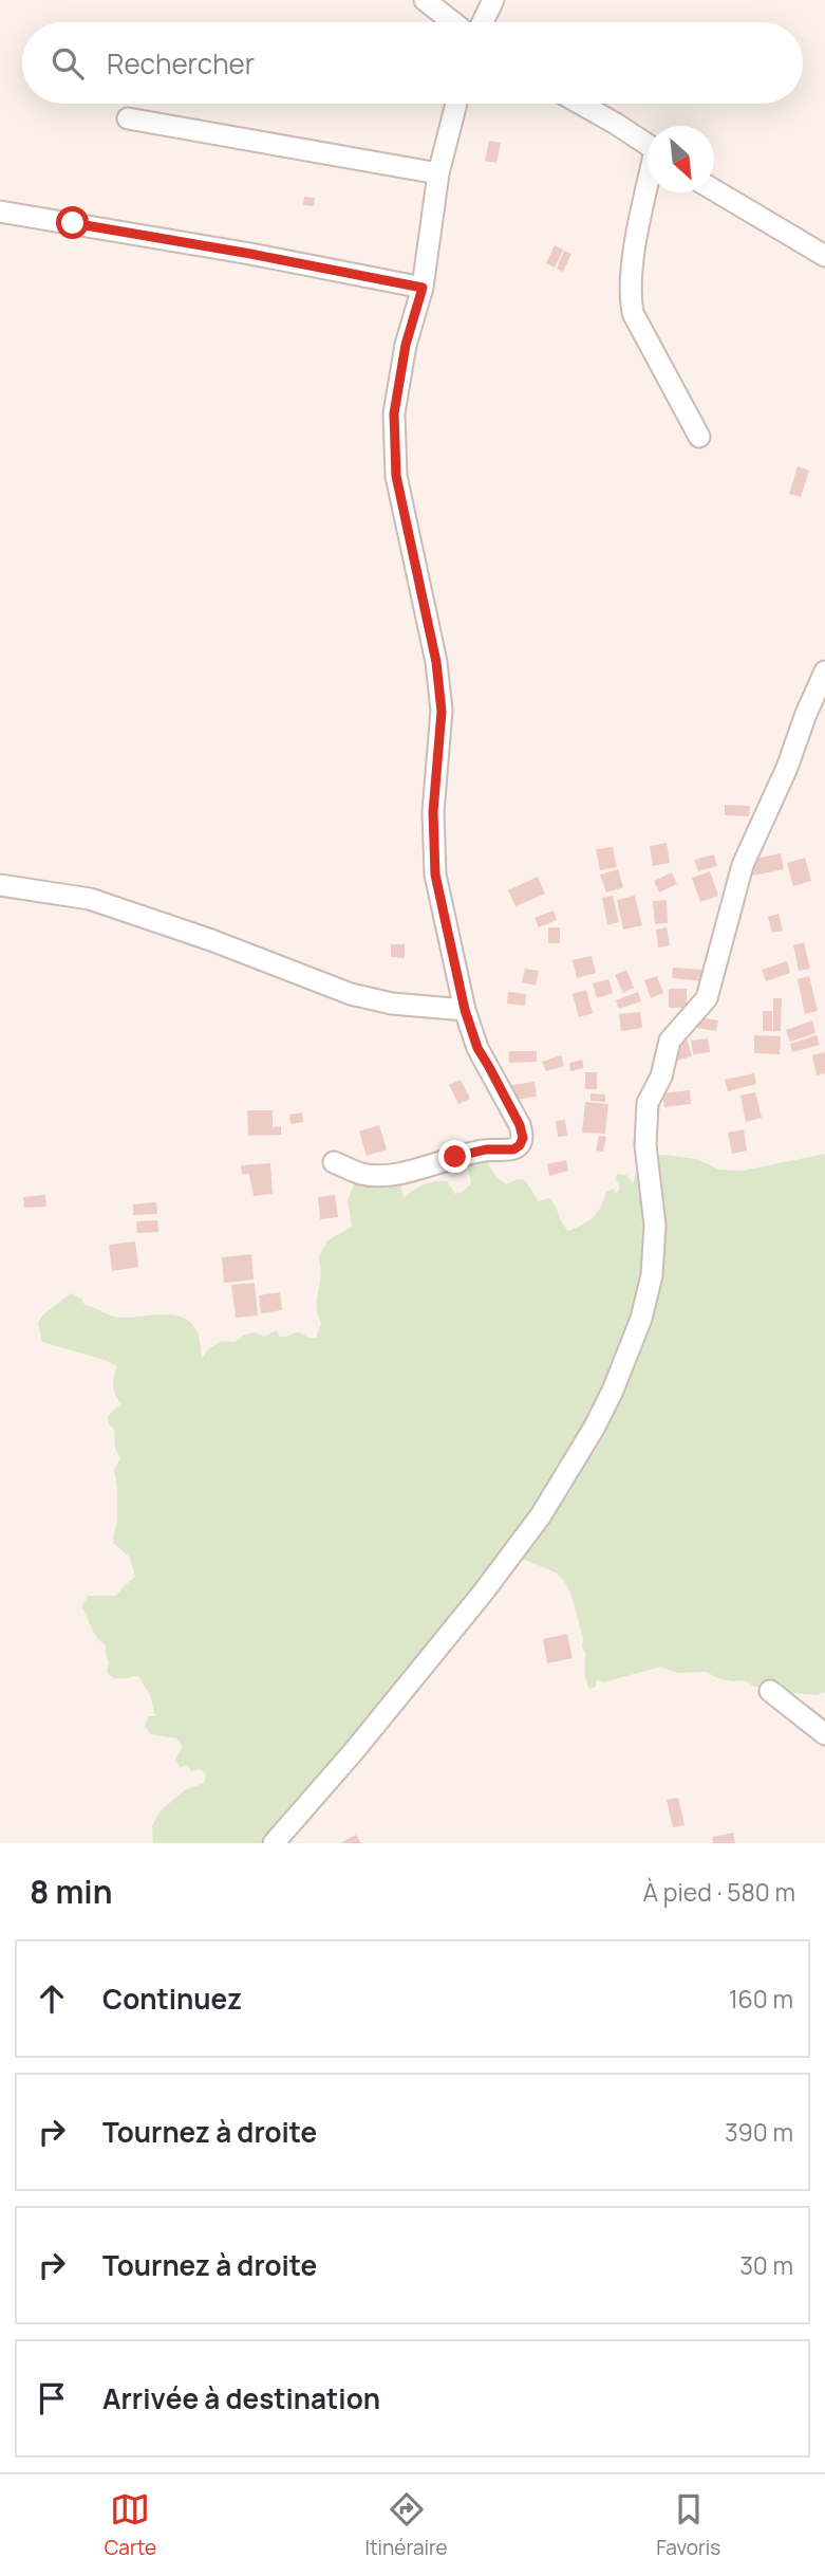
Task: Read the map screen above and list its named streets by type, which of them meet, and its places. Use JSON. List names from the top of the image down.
{
  "north": "bottom right",
  "page": {
    "search": "Rechercher",
    "heading": ["8 min", "À pied · 580 m"],
    "list": [
      ["Continuez", "160 m"],
      ["Tournez à droite", "390 m"],
      ["Tournez à droite", "30 m"],
      "Arrivée à destination"
    ],
    "nav": ["Carte", "Itinéraire", "Favoris"]
  }
}
